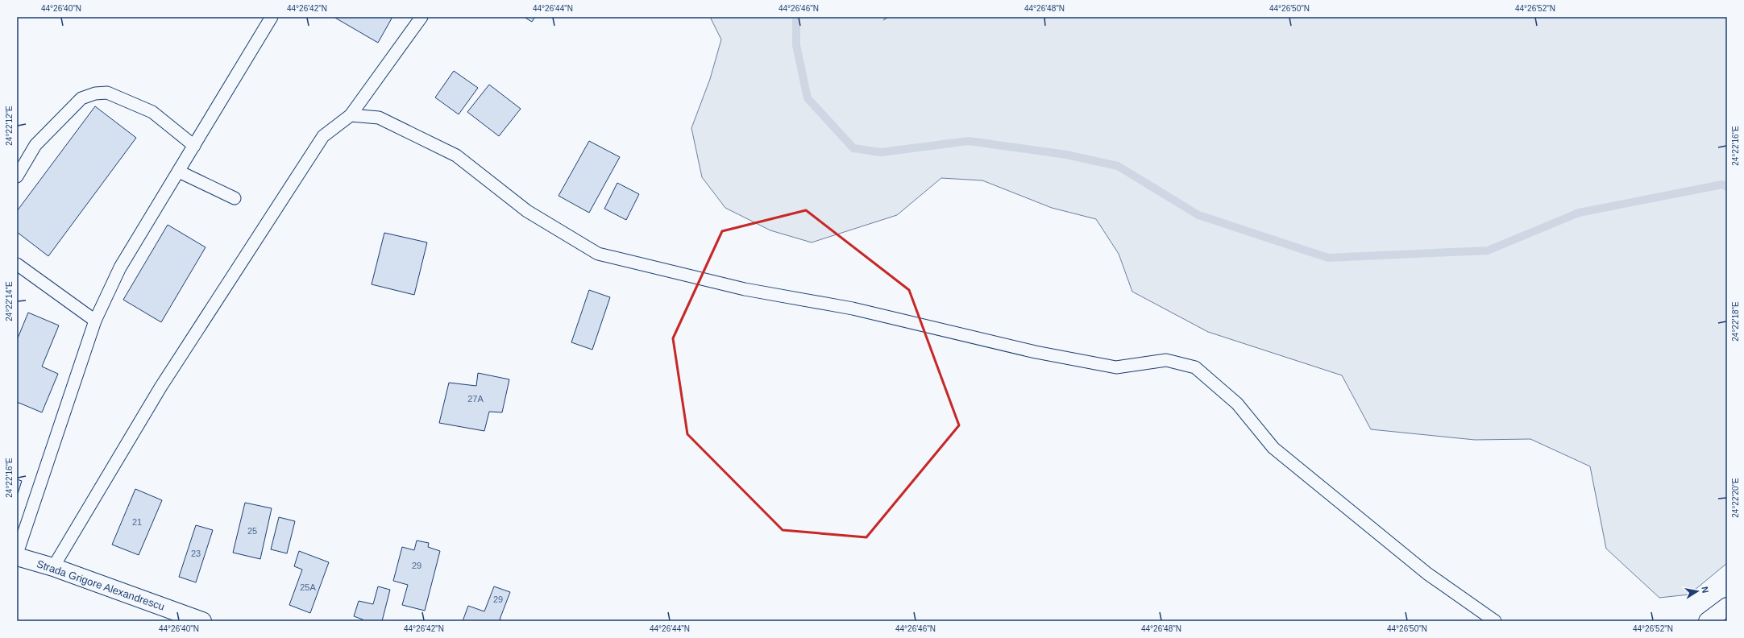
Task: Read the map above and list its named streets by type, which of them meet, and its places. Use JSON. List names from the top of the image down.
{
  "streets": {
    "street": ["Strada Grigore Alexandrescu"]
  },
  "house_numbers": [
    "27A",
    "21",
    "25",
    "23",
    "29",
    "25A",
    "29"
  ],
  "north": "right",
  "coordinates": [
    "44°26'40\"N",
    "44°26'42\"N",
    "44°26'44\"N",
    "44°26'46\"N",
    "44°26'48\"N",
    "44°26'50\"N",
    "44°26'52\"N",
    "24°22'12\"E",
    "24°22'16\"E",
    "24°22'14\"E",
    "24°22'18\"E",
    "24°22'20\"E"
  ]
}
